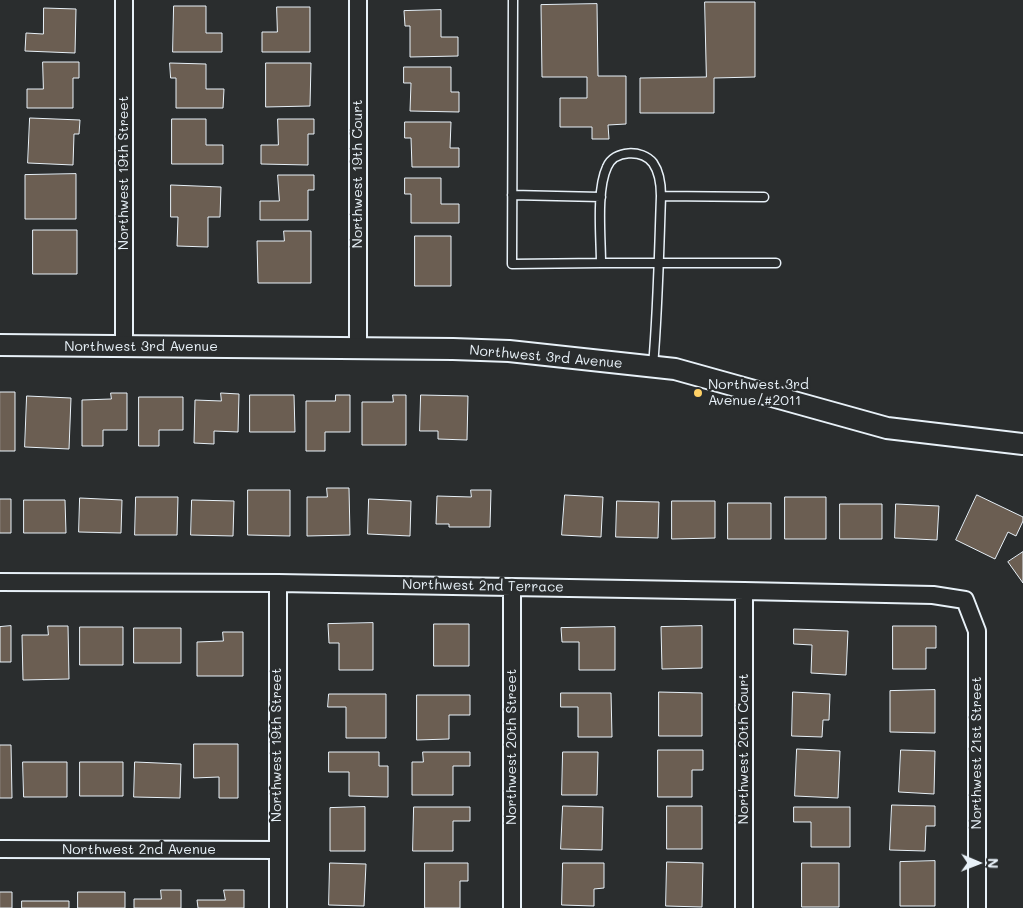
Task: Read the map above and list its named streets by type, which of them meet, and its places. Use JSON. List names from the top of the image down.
{
  "streets": {
    "street": [
      "Northwest 19th Street",
      "Northwest 19th Court",
      "Northwest 3rd Avenue",
      "Northwest 2nd Terrace",
      "Northwest 20th Street",
      "Northwest 20th Court",
      "Northwest 21st Street",
      "Northwest 2nd Avenue"
    ]
  },
  "crossings": [
    ["Northwest 19th Street", "Northwest 3rd Avenue"],
    ["Northwest 19th Street", "Northwest 2nd Terrace"],
    ["Northwest 19th Street", "Northwest 2nd Avenue"],
    ["Northwest 19th Court", "Northwest 3rd Avenue"],
    ["Northwest 2nd Terrace", "Northwest 20th Street"],
    ["Northwest 2nd Terrace", "Northwest 20th Court"],
    ["Northwest 2nd Terrace", "Northwest 21st Street"]
  ],
  "places": ["Northwest 3rd Avenue/#2011"],
  "north": "right"
}
